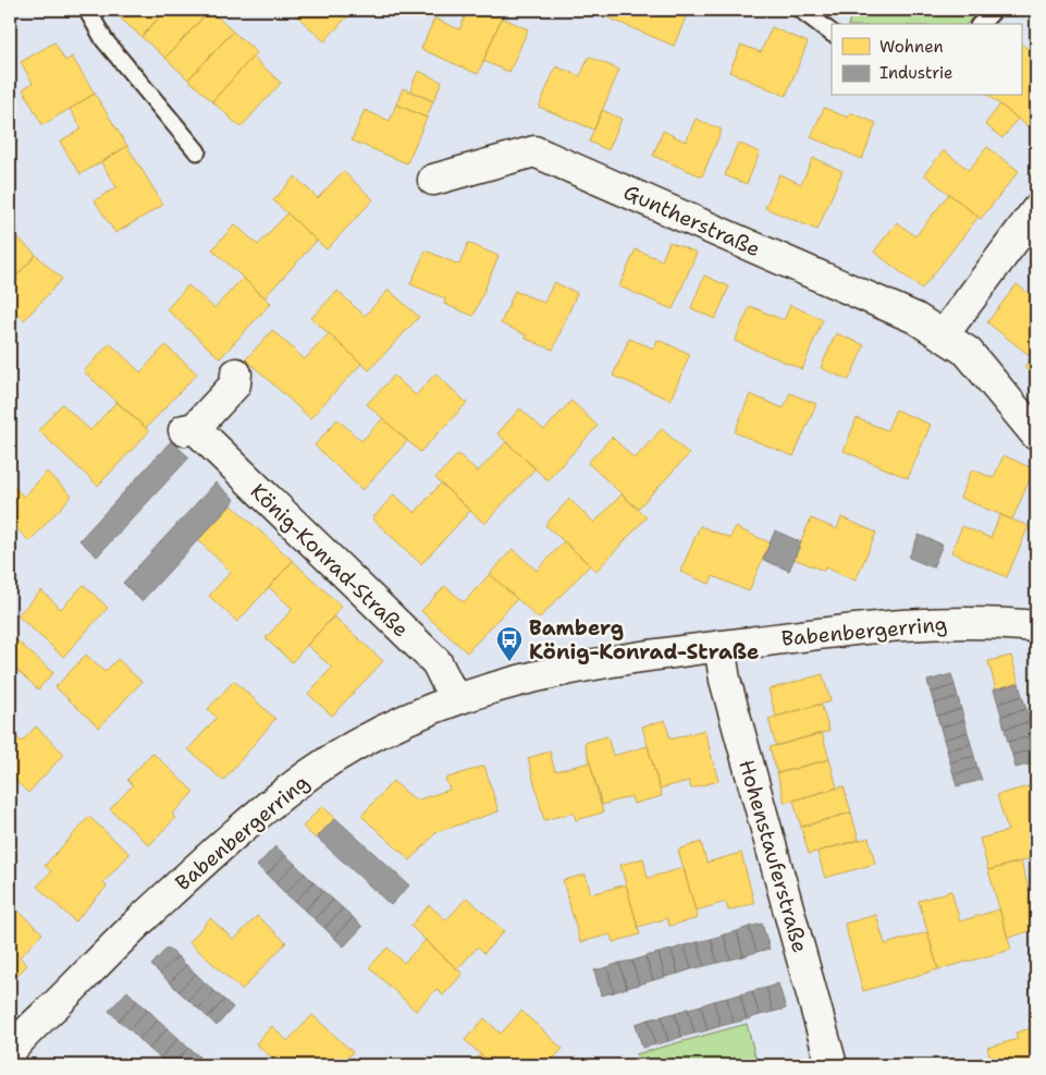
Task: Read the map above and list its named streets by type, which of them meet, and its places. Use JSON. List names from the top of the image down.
{
  "streets": {
    "street": [
      "Guntherstraße",
      "König-Konrad-Straße",
      "Babenbergerring",
      "Hohenstauferstraße"
    ]
  },
  "crossings": [
    ["König-Konrad-Straße", "Babenbergerring"],
    ["Babenbergerring", "Hohenstauferstraße"]
  ],
  "places": {
    "bus stop": ["Bamberg König-Konrad-Straße"]
  },
  "legend": ["Wohnen", "Industrie"]
}
